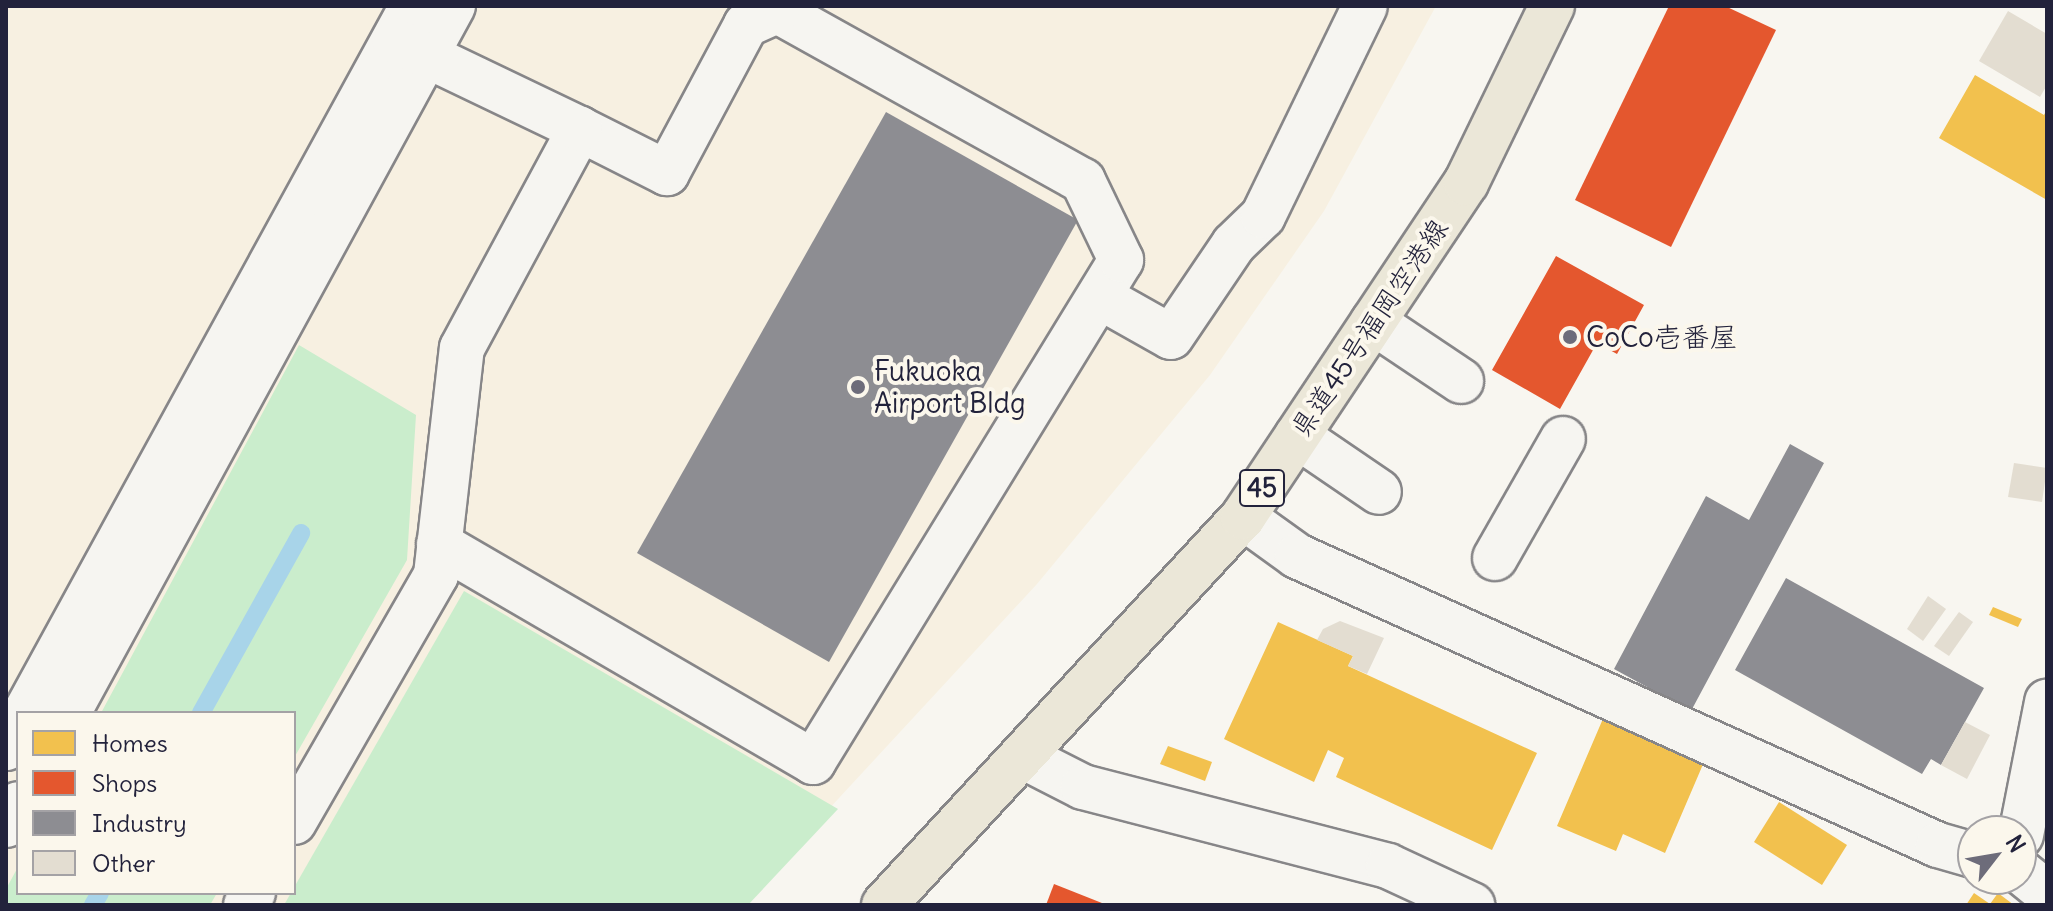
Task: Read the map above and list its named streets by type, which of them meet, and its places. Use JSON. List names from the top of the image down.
{
  "streets": {
    "main road": ["県道45号福岡空港線", "45"]
  },
  "places": ["CoCo壱番屋", "Fukuoka Airport Bldg"],
  "legend": [
    "Homes",
    "Shops",
    "Industry",
    "Other"
  ],
  "north": "top right"
}
